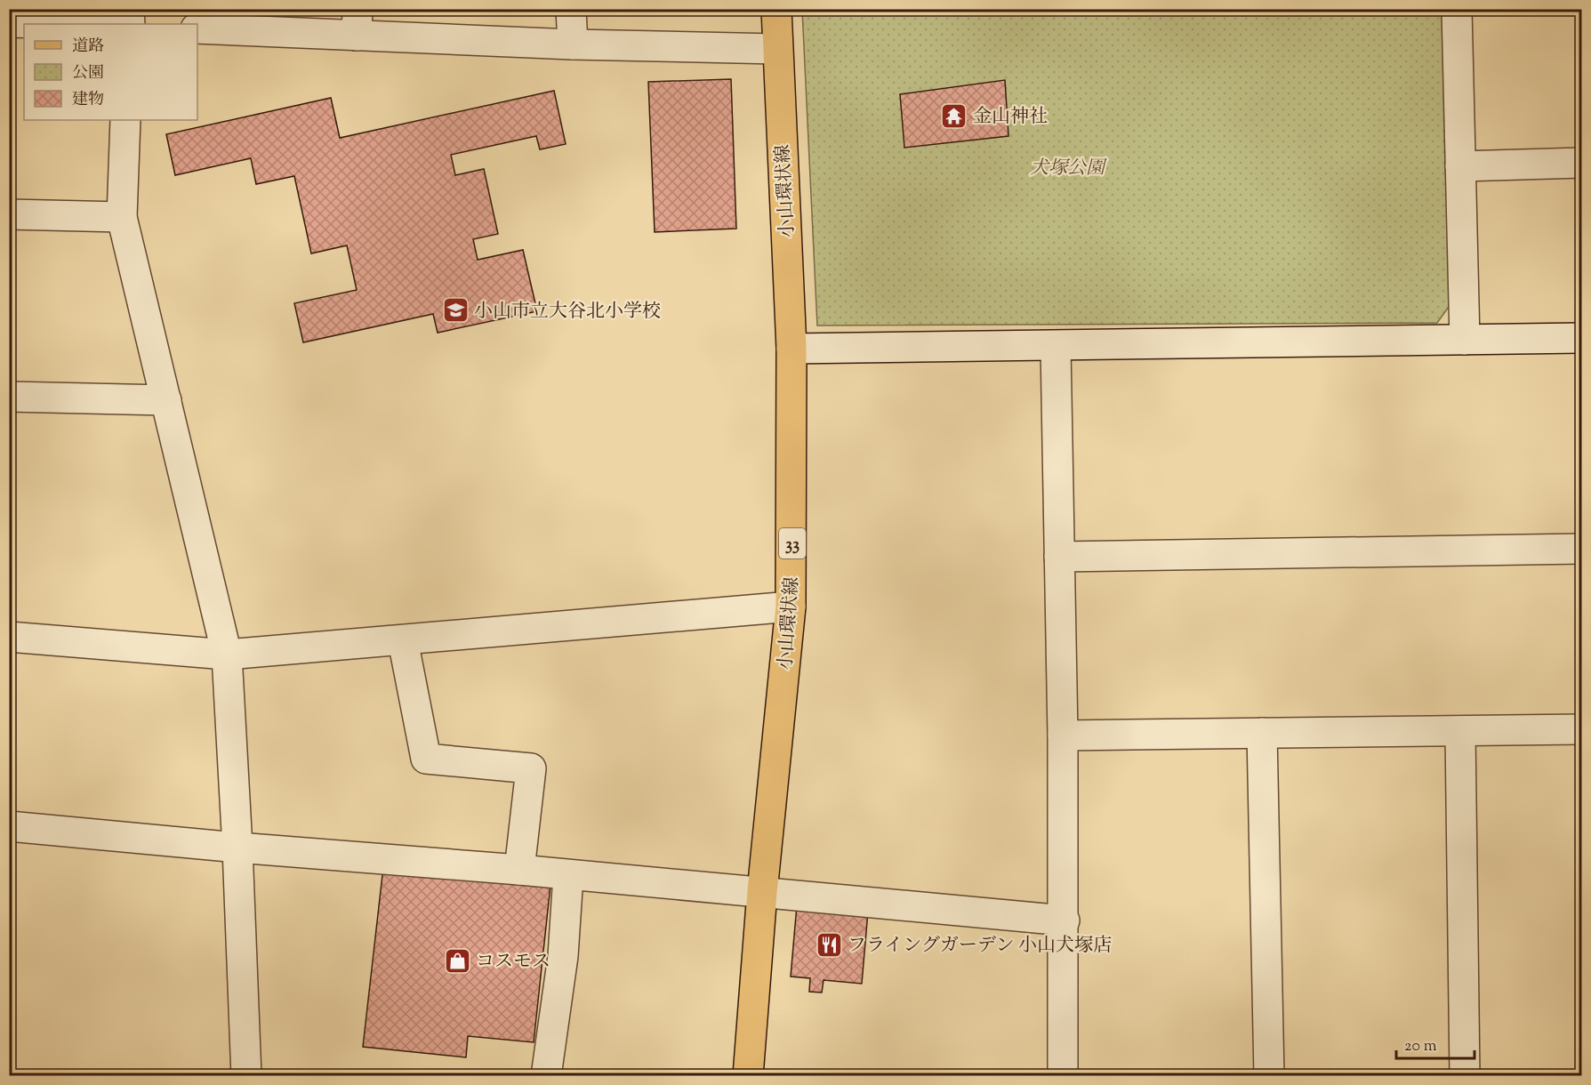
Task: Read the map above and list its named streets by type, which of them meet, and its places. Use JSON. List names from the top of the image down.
{
  "streets": {
    "main road": ["小山環状線", "33"]
  },
  "parks": ["犬塚公園"],
  "places": {
    "temple": ["金山神社"],
    "school or university": ["小山市立大谷北小学校"],
    "restaurant": ["フライングガーデン 小山犬塚店"],
    "shop": ["コスモス"]
  },
  "legend": ["道路", "公園", "建物"],
  "scale_bar": "20 m"
}
